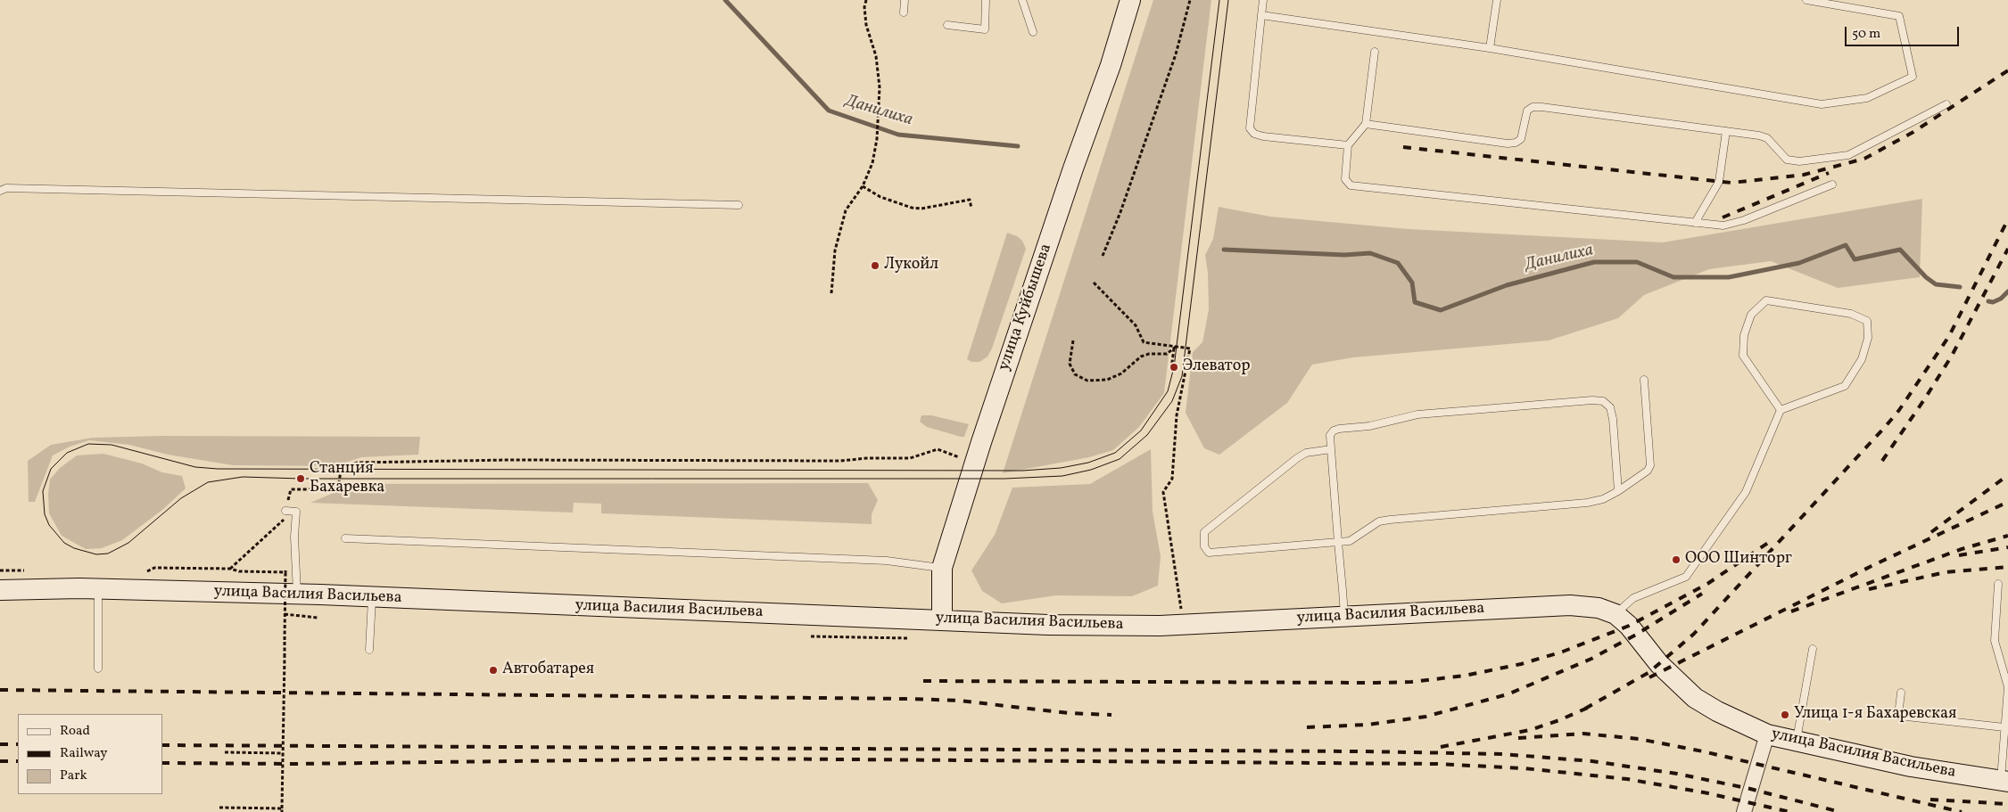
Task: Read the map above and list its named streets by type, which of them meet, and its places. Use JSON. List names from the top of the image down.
{
  "streets": {
    "main road": ["улица Куйбышева", "улица Василия Васильева"]
  },
  "crossings": [
    ["улица Куйбышева", "улица Василия Васильева"]
  ],
  "water": ["Данилиха"],
  "places": [
    "Лукойл",
    "Элеватор",
    "Станция Бахаревка",
    "ООО Шинторг",
    "Автобатарея",
    "Улица 1-я Бахаревская"
  ],
  "legend": ["Road", "Railway", "Park"],
  "scale_bar": "50 m"
}
